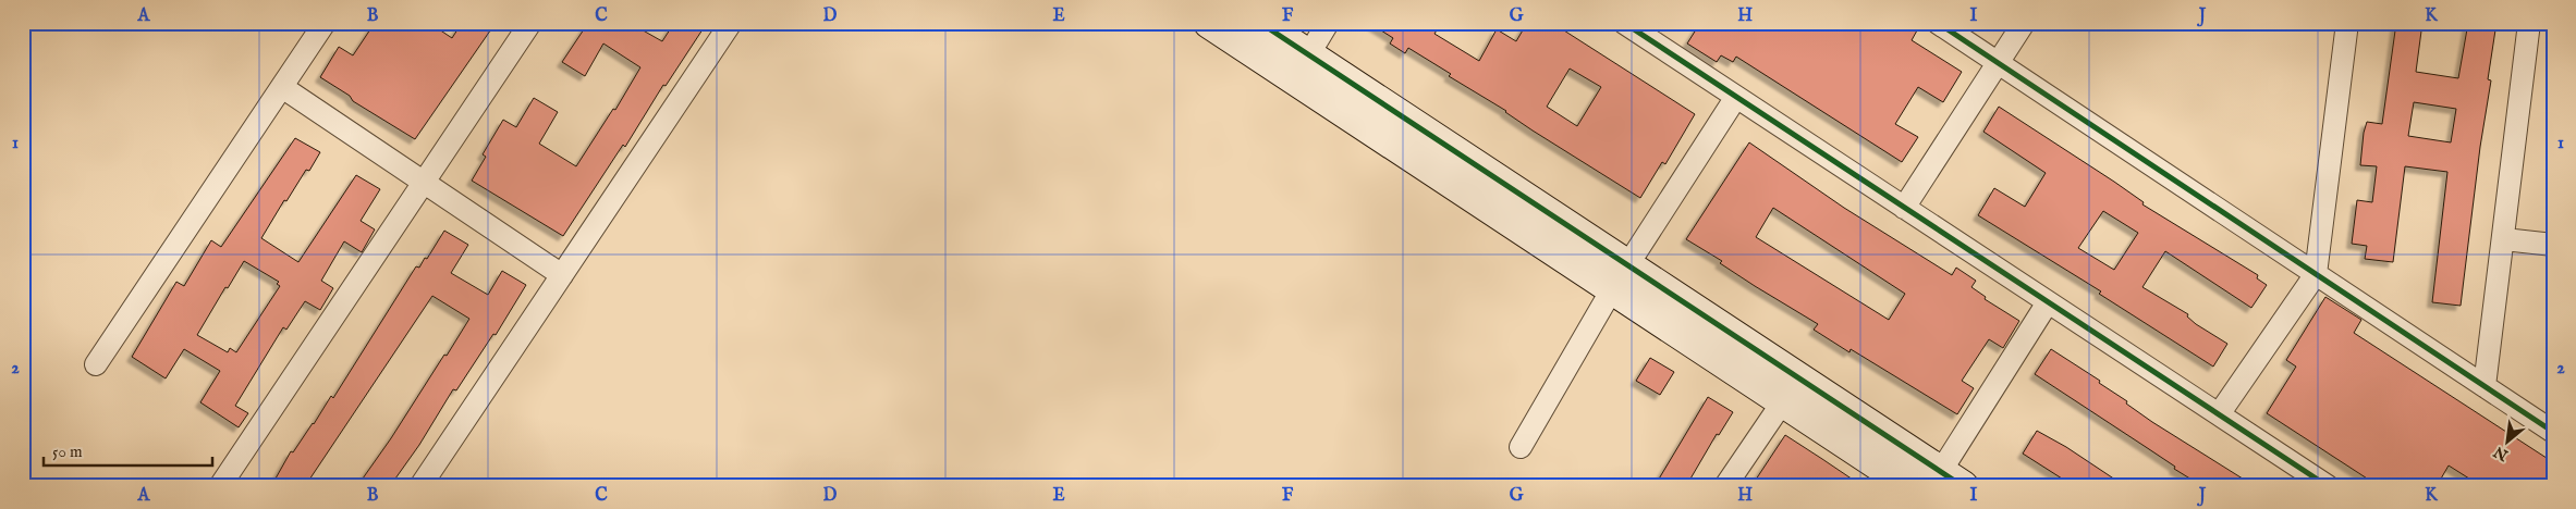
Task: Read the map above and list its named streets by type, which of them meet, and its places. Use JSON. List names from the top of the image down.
{
  "scale_bar": "50 m",
  "north": "bottom left",
  "grid": {
    "columns": [
      "A",
      "B",
      "C",
      "D",
      "E",
      "F",
      "G",
      "H",
      "I",
      "J",
      "K"
    ],
    "rows": ["1", "2"]
  }
}
